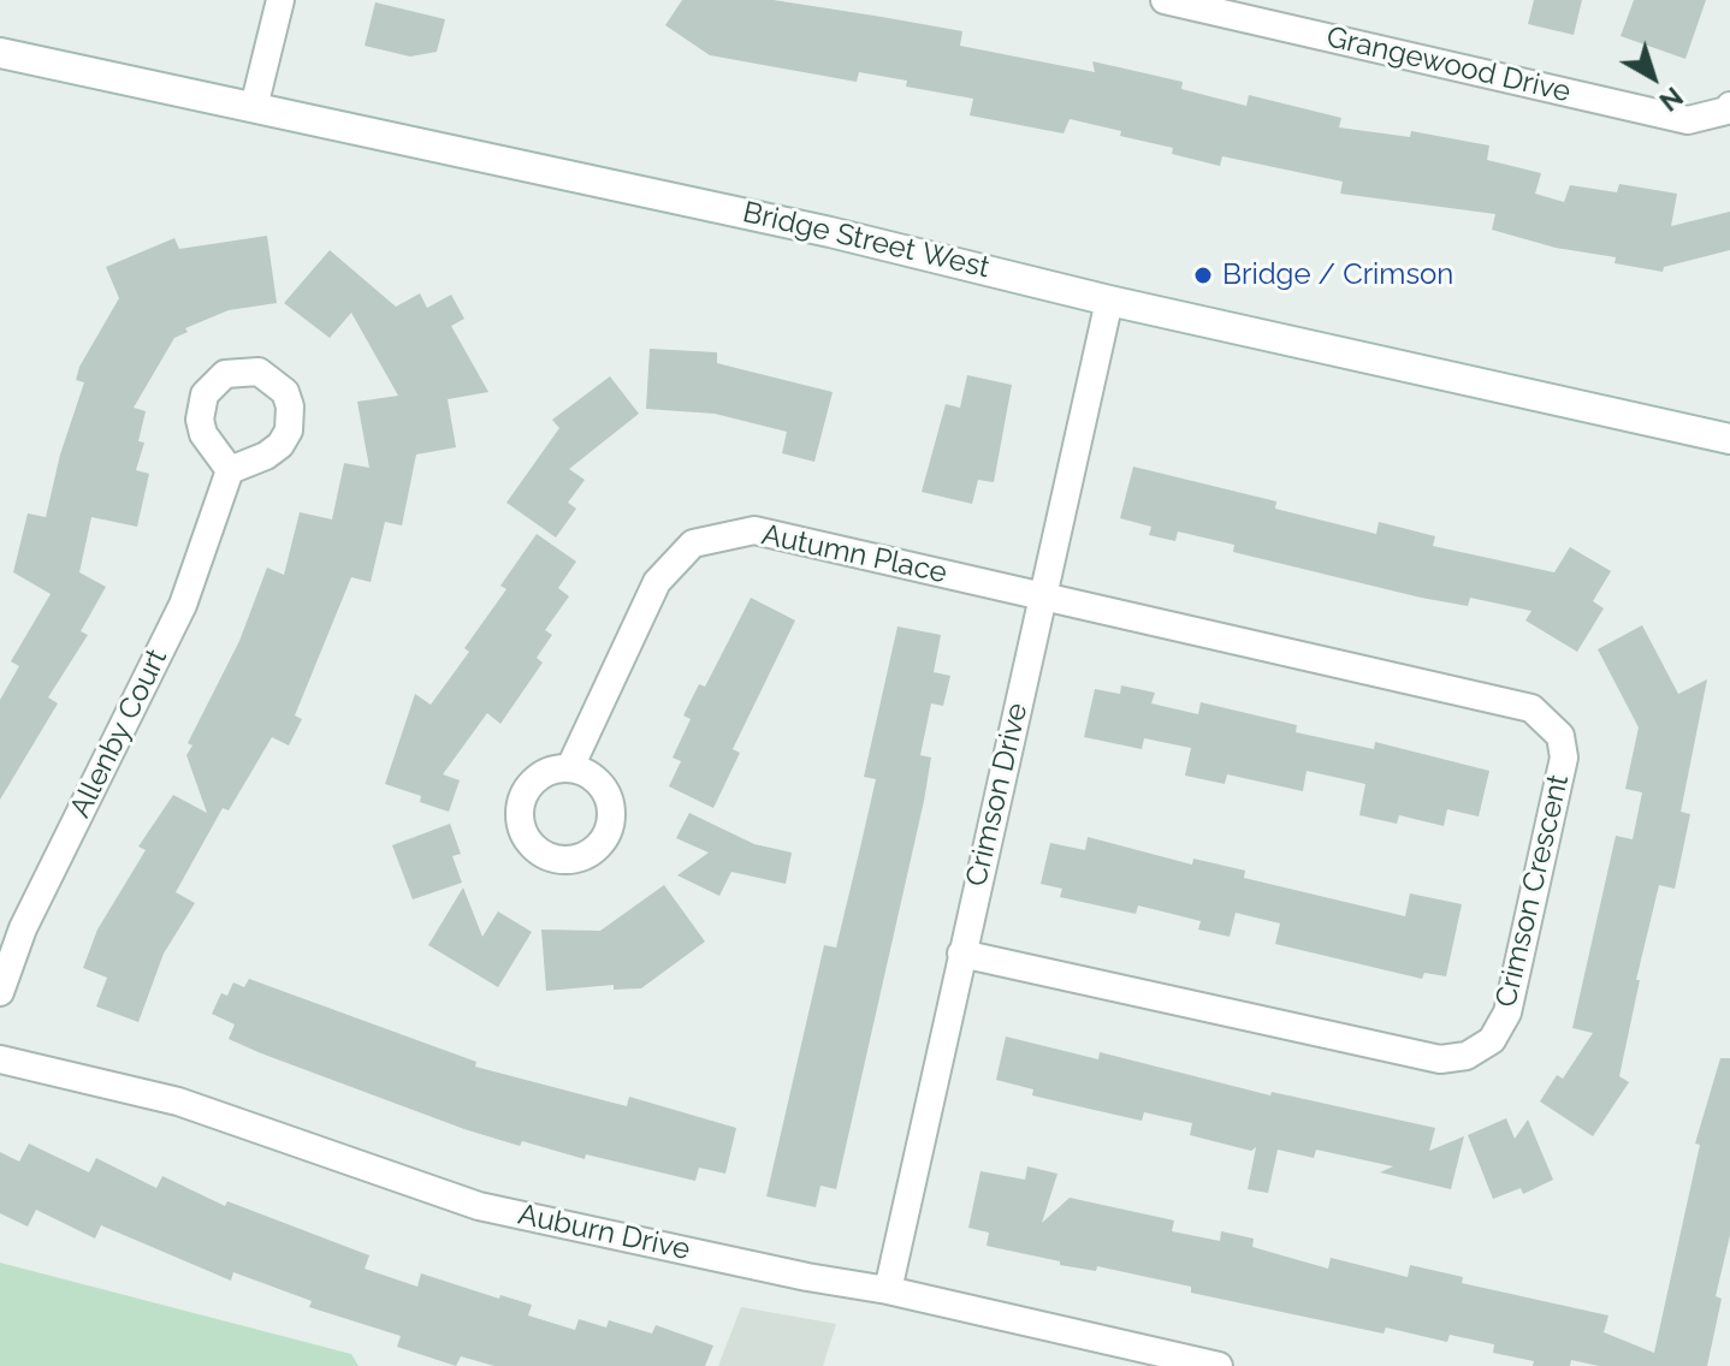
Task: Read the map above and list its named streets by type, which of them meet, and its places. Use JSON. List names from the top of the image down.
{
  "streets": {
    "main road": ["Bridge Street West"],
    "street": [
      "Grangewood Drive",
      "Autumn Place",
      "Allenby Court",
      "Crimson Drive",
      "Crimson Crescent",
      "Auburn Drive"
    ]
  },
  "crossings": [
    ["Bridge Street West", "Crimson Drive"],
    ["Autumn Place", "Crimson Drive"],
    ["Autumn Place", "Crimson Crescent"],
    ["Crimson Drive", "Crimson Crescent"],
    ["Crimson Drive", "Auburn Drive"]
  ],
  "places": ["Bridge / Crimson"],
  "north": "bottom right"
}
